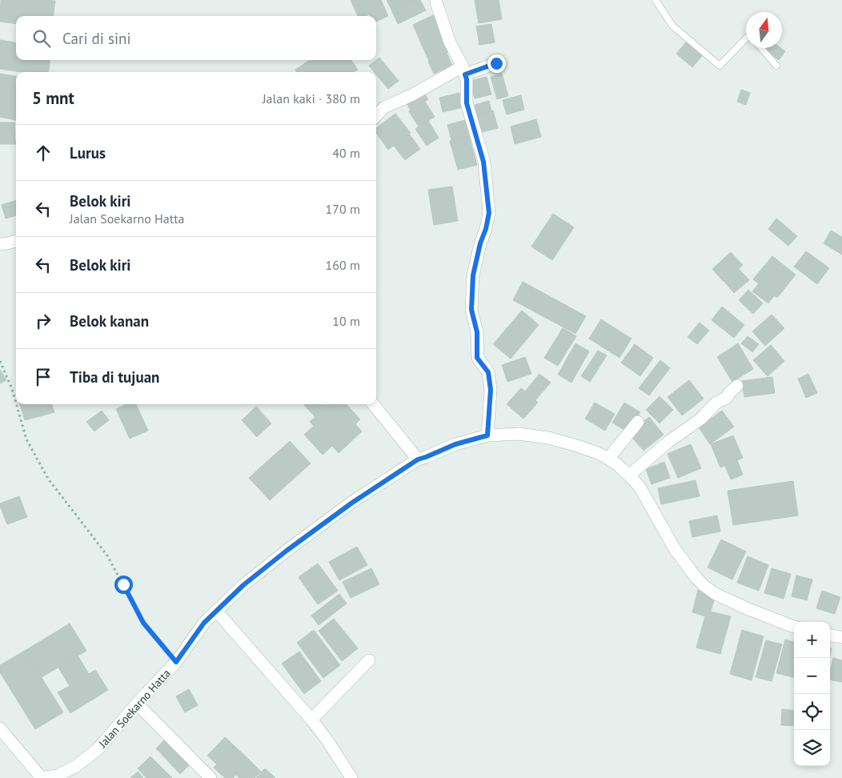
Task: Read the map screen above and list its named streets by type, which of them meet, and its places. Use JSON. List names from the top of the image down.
{
  "streets": {
    "street": ["Jalan Soekarno Hatta"]
  },
  "north": "top",
  "page": {
    "search": "Cari di sini",
    "heading": ["5 mnt", "Jalan kaki · 380 m"],
    "list": [
      ["Lurus", "40 m"],
      ["Belok kiri", "Jalan Soekarno Hatta", "170 m"],
      ["Belok kiri", "160 m"],
      ["Belok kanan", "10 m"],
      "Tiba di tujuan"
    ],
    "map_buttons": ["+", "−"]
  }
}
